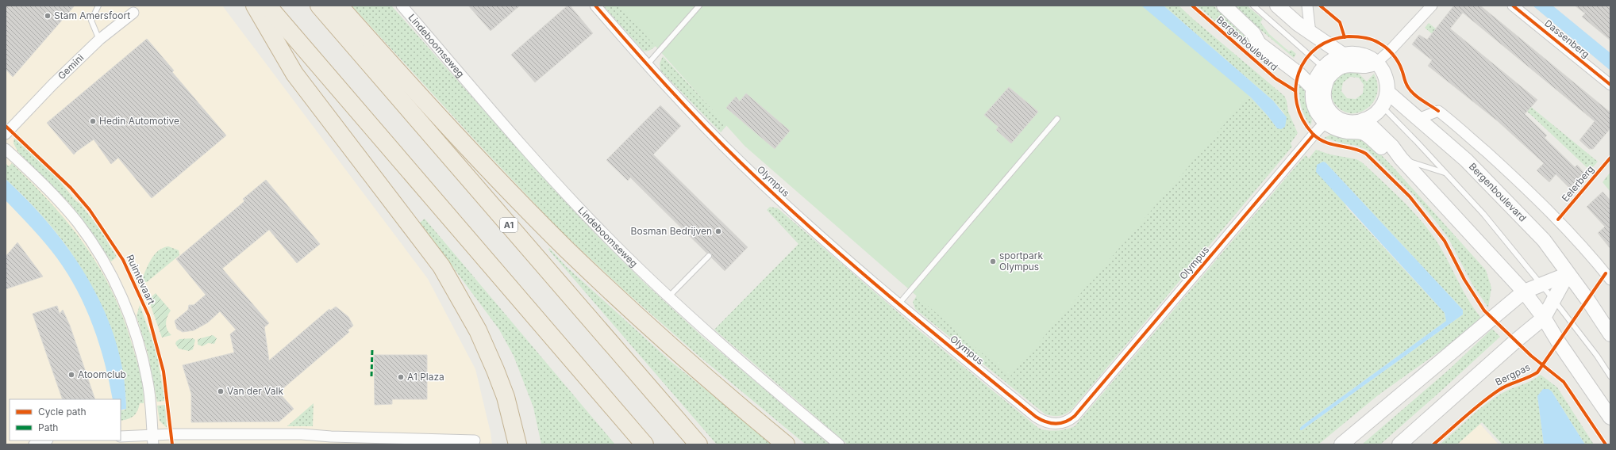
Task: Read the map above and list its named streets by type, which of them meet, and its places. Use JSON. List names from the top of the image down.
{
  "streets": {
    "highway": ["A1"],
    "main road": ["Bergenboulevard", "Bergpas"],
    "street": [
      "Dassenberg",
      "Lindeboomseweg",
      "Gemini",
      "Olympus"
    ],
    "cycle path": ["Eelerberg", "Ruimtevaart"]
  },
  "crossings": [
    ["Bergenboulevard", "Olympus"],
    ["Bergenboulevard", "Bergpas"]
  ],
  "places": [
    "Stam Amersfoort",
    "Hedin Automotive",
    "Bosman Bedrijven",
    "sportpark Olympus",
    "Atoomclub",
    "A1 Plaza",
    "Van der Valk"
  ],
  "legend": ["Cycle path", "Path"]
}
